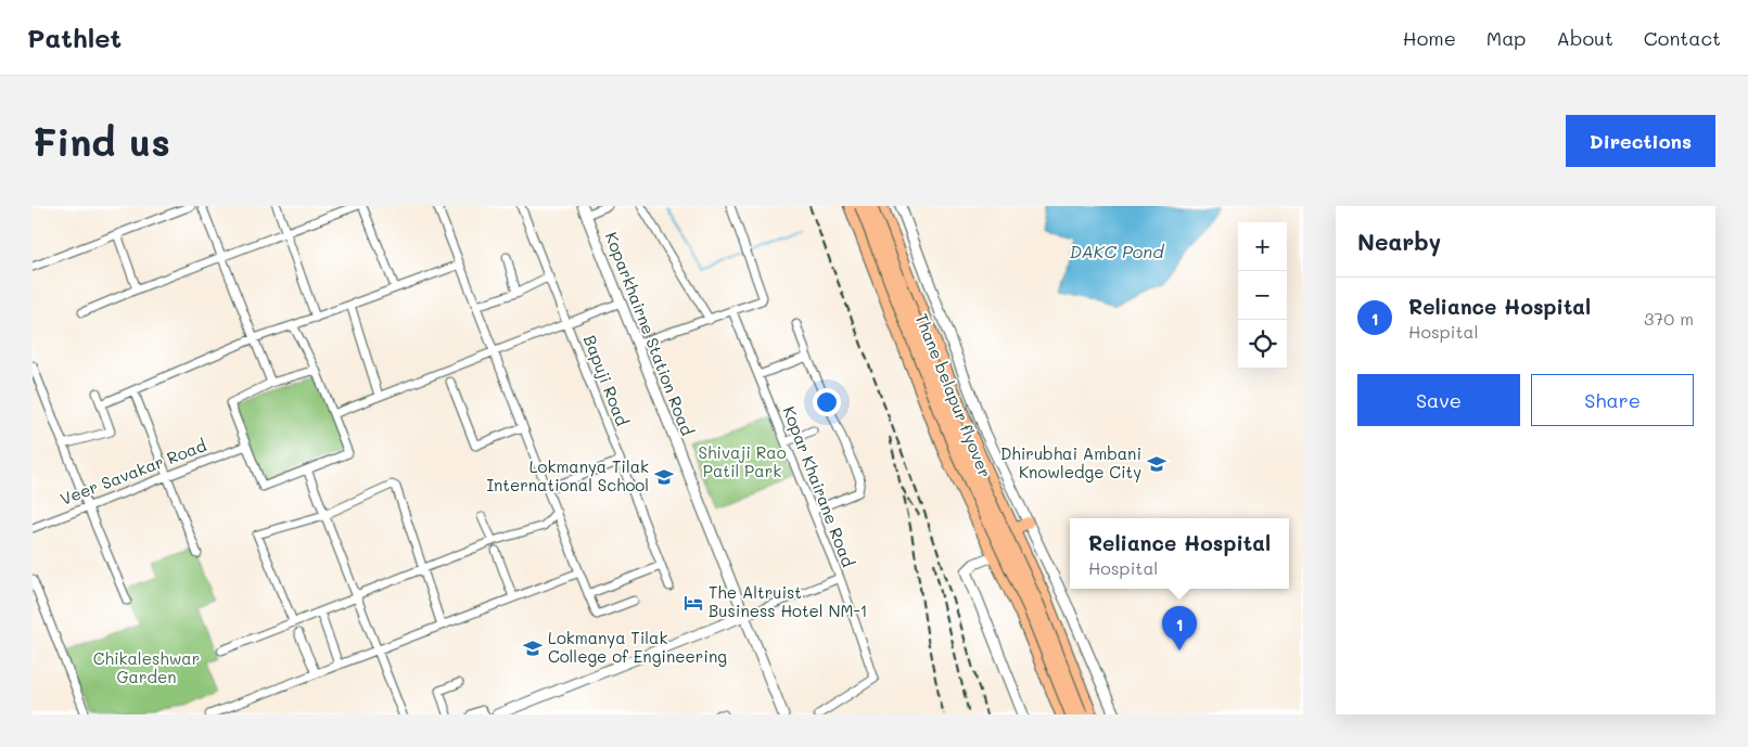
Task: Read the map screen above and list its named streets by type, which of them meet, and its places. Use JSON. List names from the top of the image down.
{
  "streets": {
    "main road": ["Thane belapur flyover"],
    "street": [
      "Koparkhairne Station Road",
      "Bapuji Road",
      "Veer Savakar Road",
      "Kopar Khairane Road"
    ]
  },
  "crossings": [
    ["Koparkhairne Station Road", "Kopar Khairane Road"]
  ],
  "water": ["DAKC Pond"],
  "parks": ["Shivaji Rao Patil Park", "Chikaleshwar Garden"],
  "places": {
    "school or university": ["Dhirubhai Ambani Knowledge City", "Lokmanya Tilak International School", "Lokmanya Tilak College of Engineering"],
    "hotel": ["The Altruist Business Hotel NM-1"]
  },
  "page": {
    "header": "Pathlet",
    "nav": [
      "Home",
      "Map",
      "About",
      "Contact"
    ],
    "buttons": [
      "Directions",
      ["Save", "Share"]
    ],
    "title": "Find us",
    "heading": "Nearby",
    "map_buttons": ["+", "−"],
    "list": [
      {
        "mark": "1",
        "name": "Reliance Hospital",
        "note": "Hospital",
        "value": "370 m"
      }
    ],
    "popup": ["Reliance Hospital", "Hospital"],
    "pins": "1"
  }
}
